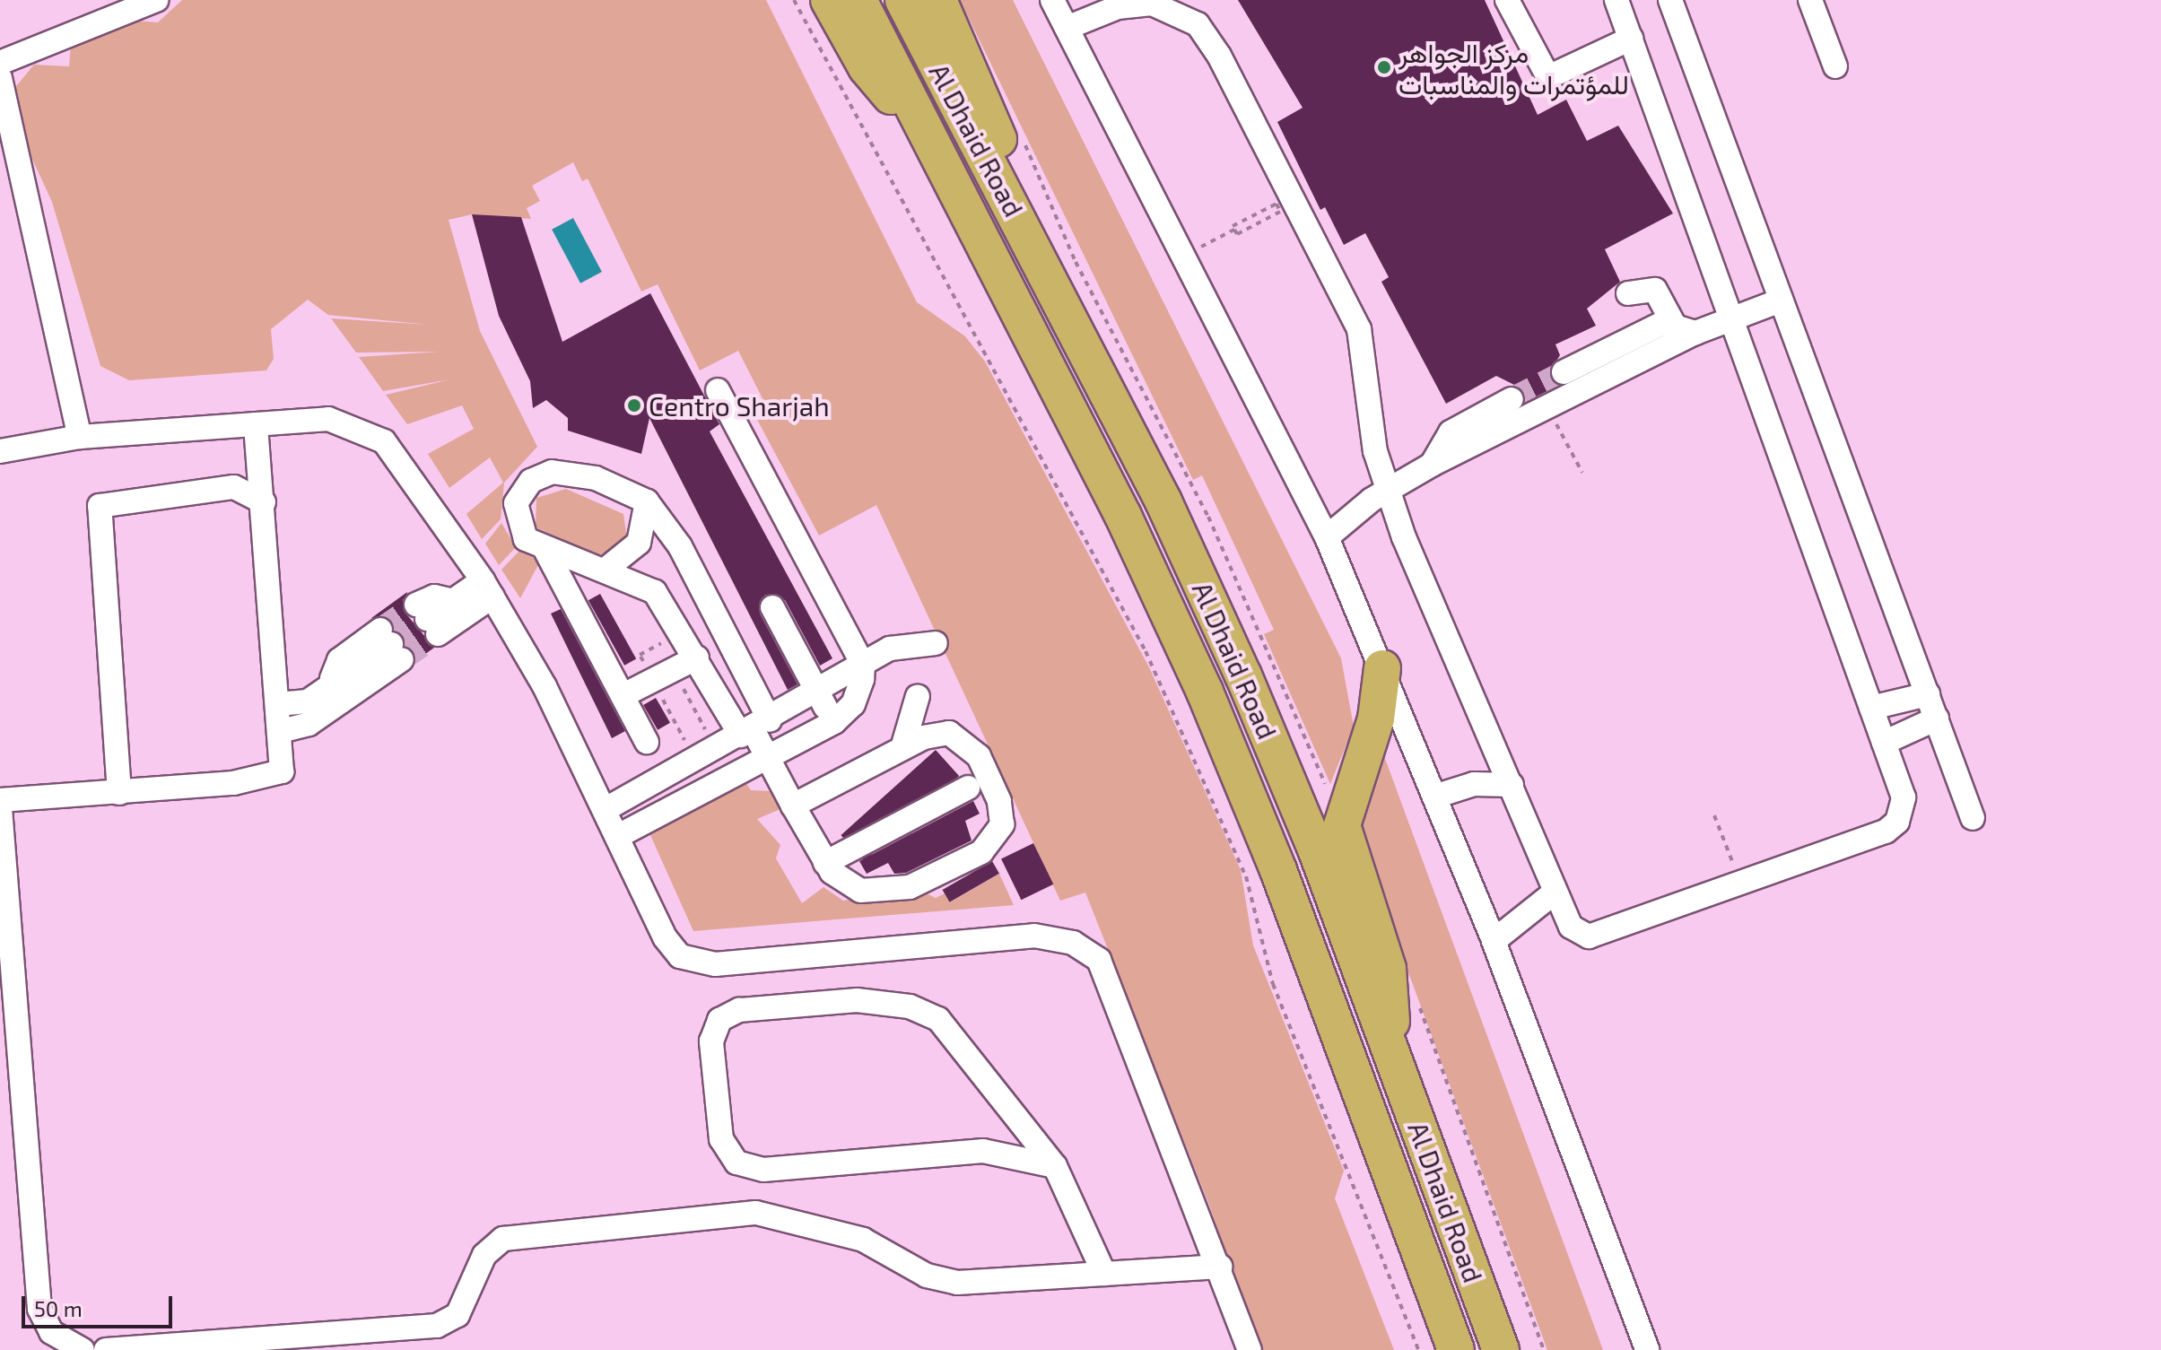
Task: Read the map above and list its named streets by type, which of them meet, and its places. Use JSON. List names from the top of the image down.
{
  "streets": {
    "highway": ["Al Dhaid Road"]
  },
  "places": ["مركز الجواهر للمؤتمرات والمناسبات", "Centro Sharjah"],
  "scale_bar": "50 m"
}
